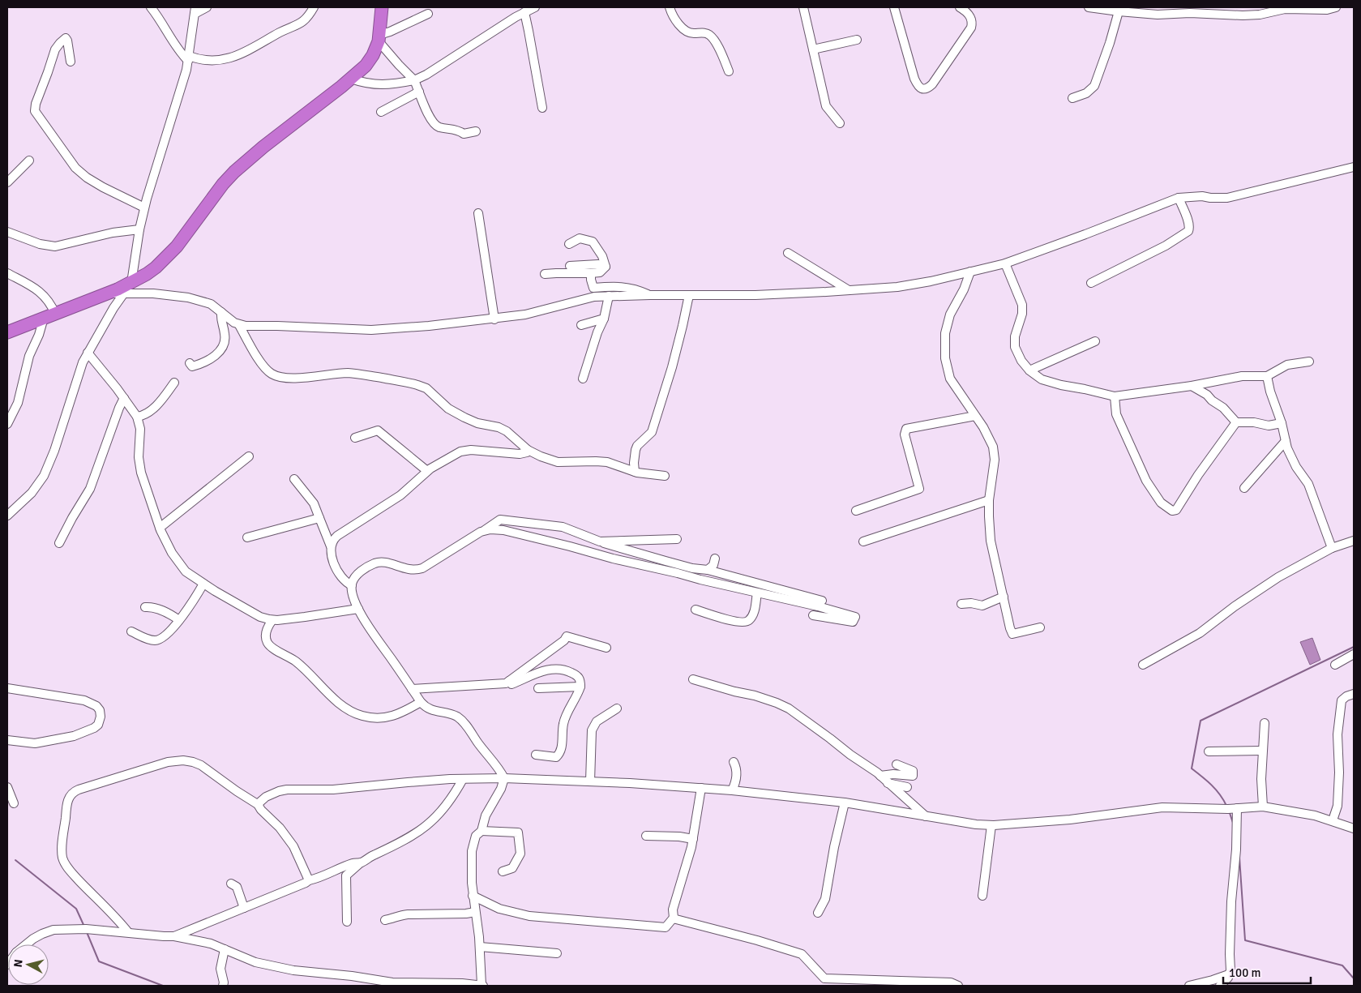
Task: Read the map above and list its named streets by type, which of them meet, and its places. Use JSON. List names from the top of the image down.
{
  "scale_bar": "100 m",
  "north": "left"
}
